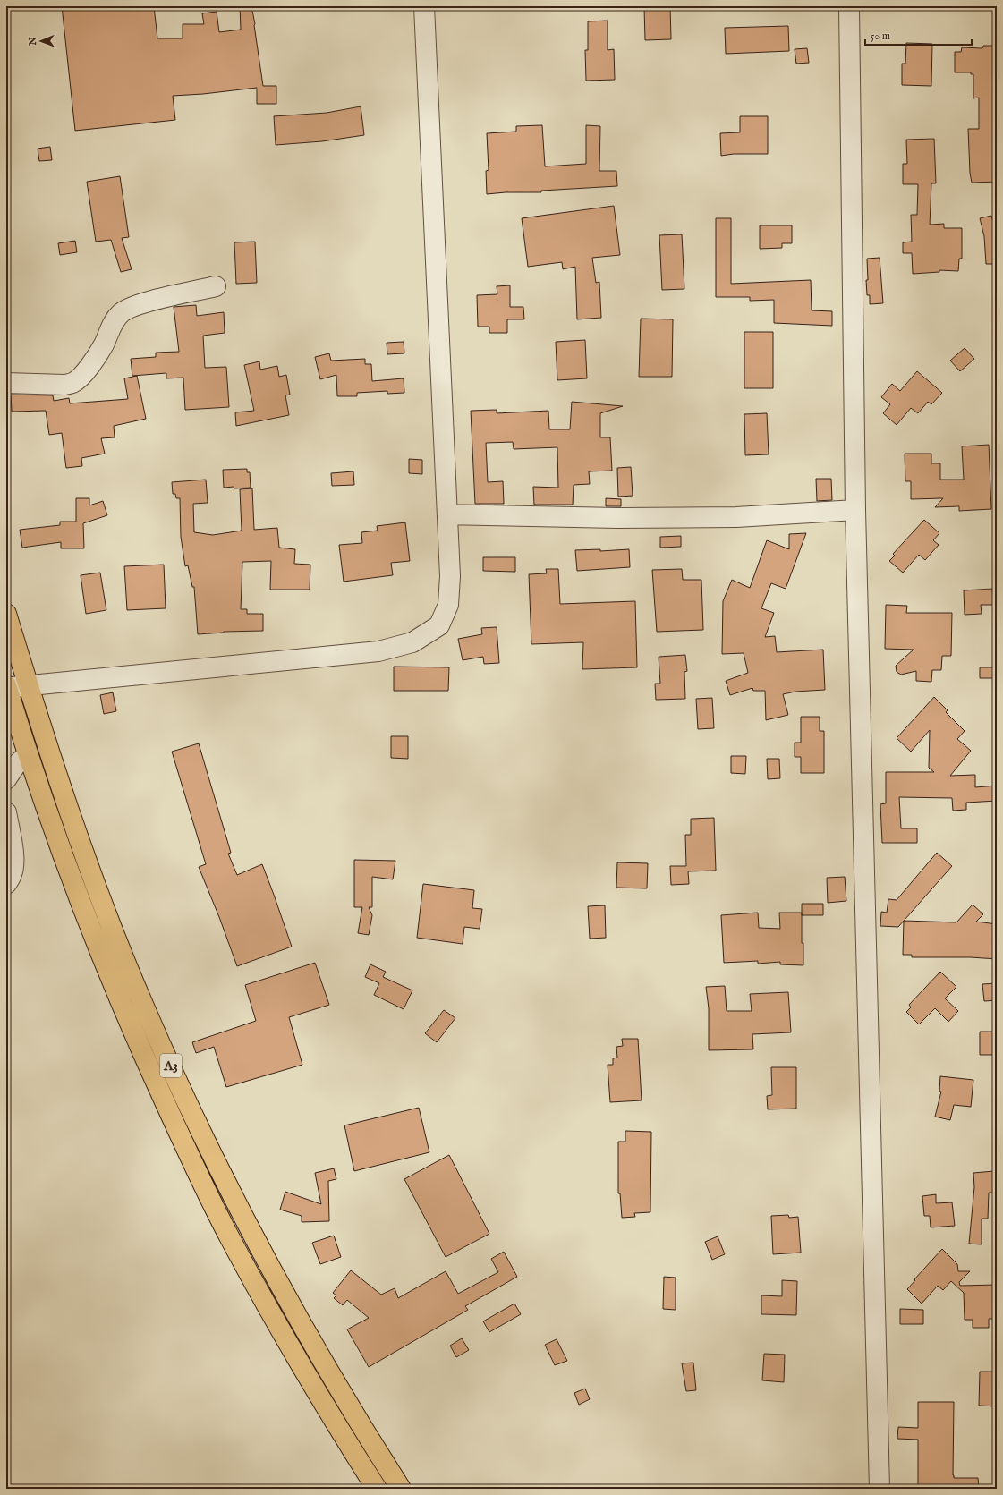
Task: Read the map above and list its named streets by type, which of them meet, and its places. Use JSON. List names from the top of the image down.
{
  "streets": {
    "highway": ["A3"]
  },
  "scale_bar": "50 m",
  "north": "left"
}
